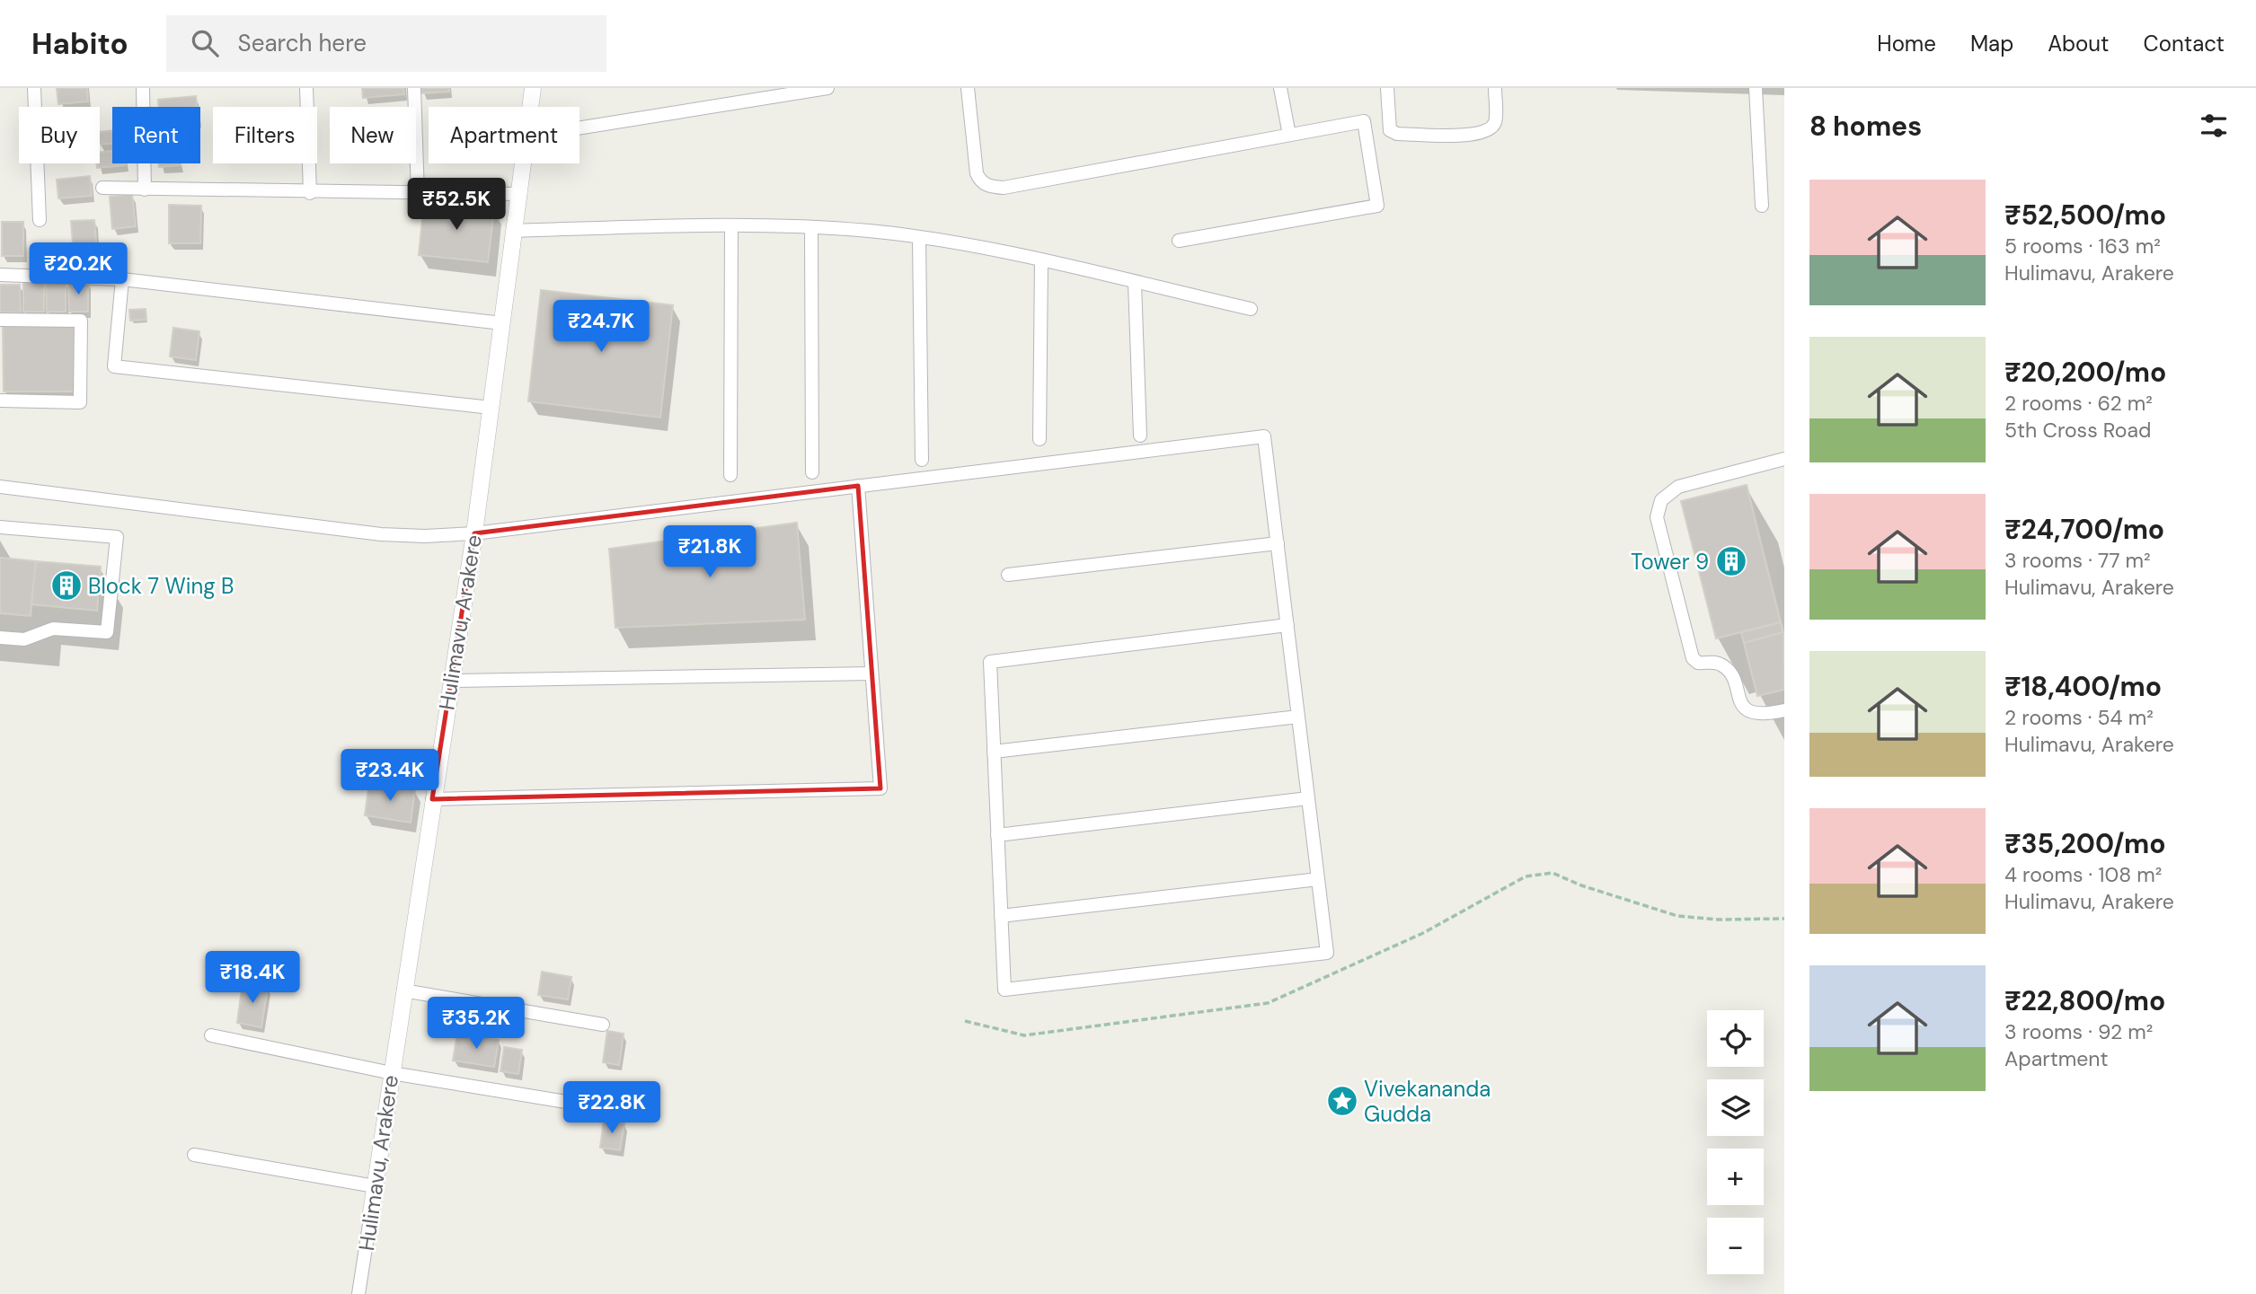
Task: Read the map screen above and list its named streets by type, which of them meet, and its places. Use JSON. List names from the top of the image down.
{
  "streets": {
    "street": ["Hulimavu, Arakere"]
  },
  "places": {
    "building": ["Tower 9", "Block 7 Wing B"],
    "place": ["Vivekananda Gudda"]
  },
  "page": {
    "header": "Habito",
    "search": "Search here",
    "nav": [
      "Home",
      "Map",
      "About",
      "Contact"
    ],
    "heading": "8 homes",
    "chip": [
      "Buy",
      "Rent",
      "Filters",
      "New",
      "Apartment"
    ],
    "list": [
      {
        "name": "₹52,500/mo",
        "note": "5 rooms · 163 m² · Hulimavu, Arakere"
      },
      {
        "name": "₹20,200/mo",
        "note": "2 rooms · 62 m² · 5th Cross Road"
      },
      {
        "name": "₹24,700/mo",
        "note": "3 rooms · 77 m² · Hulimavu, Arakere"
      },
      {
        "name": "₹18,400/mo",
        "note": "2 rooms · 54 m² · Hulimavu, Arakere"
      },
      {
        "name": "₹35,200/mo",
        "note": "4 rooms · 108 m² · Hulimavu, Arakere"
      },
      {
        "name": "₹22,800/mo",
        "note": "3 rooms · 92 m² · Apartment"
      }
    ],
    "price": [
      "₹52.5K",
      "₹20.2K",
      "₹24.7K",
      "₹21.8K",
      "₹23.4K",
      "₹18.4K",
      "₹35.2K",
      "₹22.8K"
    ],
    "map_buttons": ["+", "−"]
  }
}
